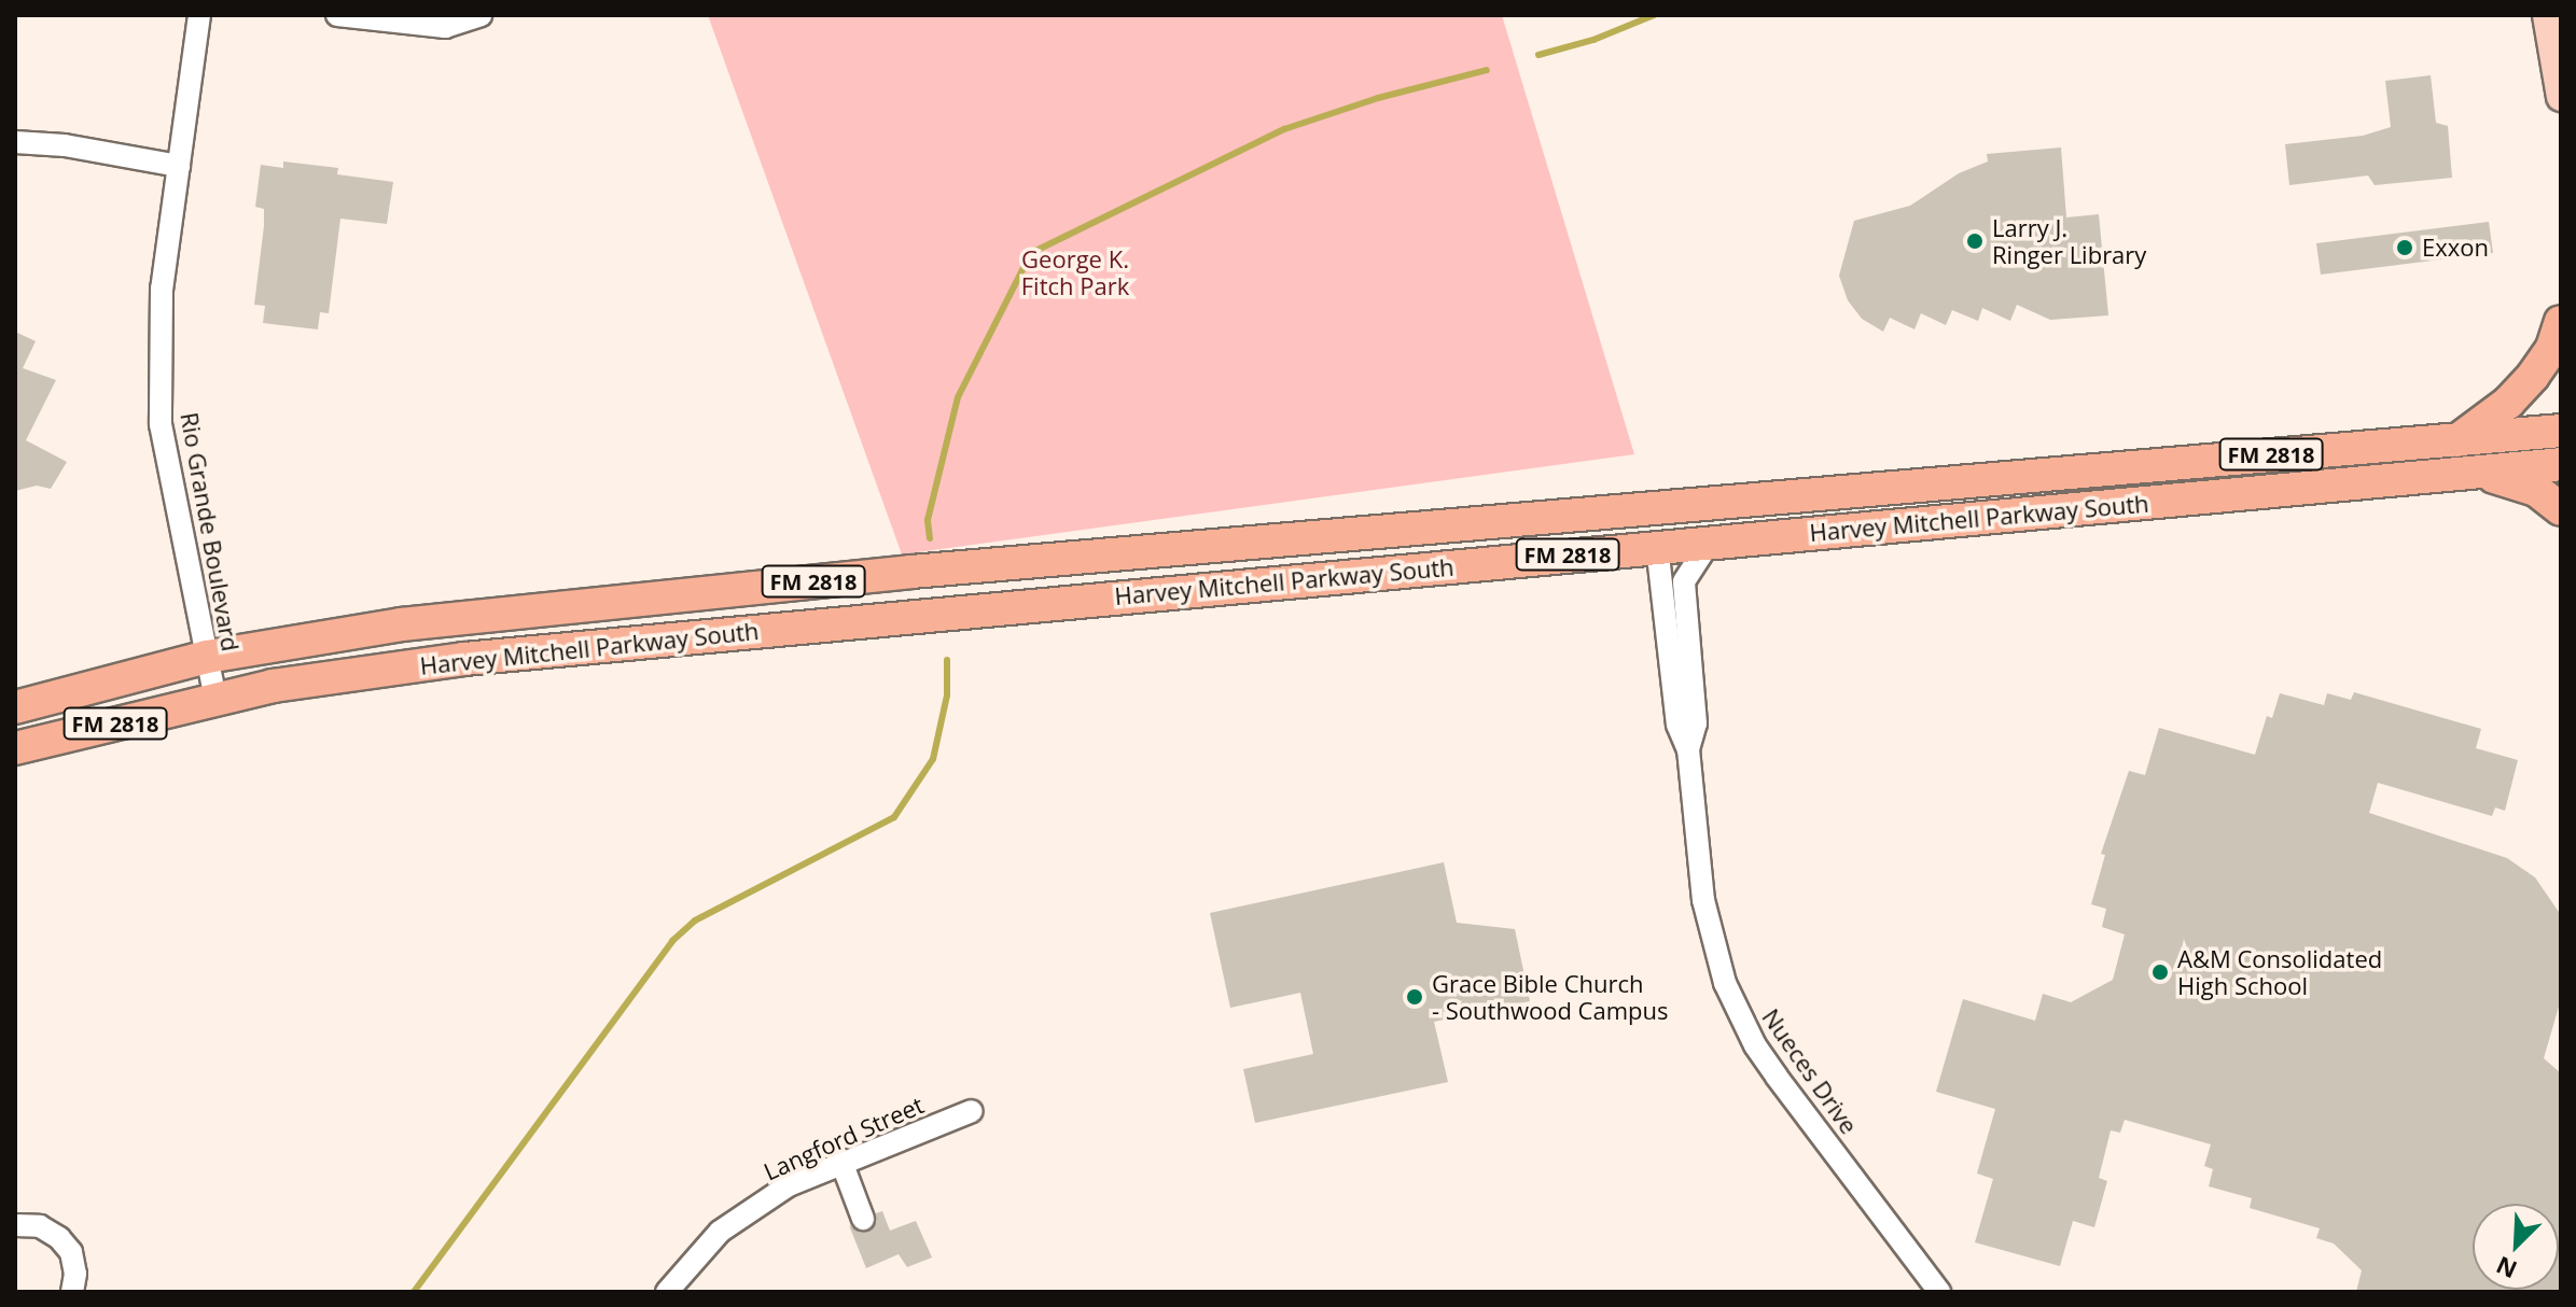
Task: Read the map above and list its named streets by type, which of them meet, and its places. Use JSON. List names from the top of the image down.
{
  "streets": {
    "highway": ["FM 2818", "Harvey Mitchell Parkway South"],
    "street": ["Rio Grande Boulevard", "Nueces Drive", "Langford Street"]
  },
  "crossings": [
    ["Harvey Mitchell Parkway South", "Rio Grande Boulevard"],
    ["Harvey Mitchell Parkway South", "Nueces Drive"]
  ],
  "parks": ["George K. Fitch Park"],
  "places": [
    "Larry J. Ringer Library",
    "Exxon",
    "A&M Consolidated High School",
    "Grace Bible Church - Southwood Campus"
  ],
  "north": "bottom left"
}
